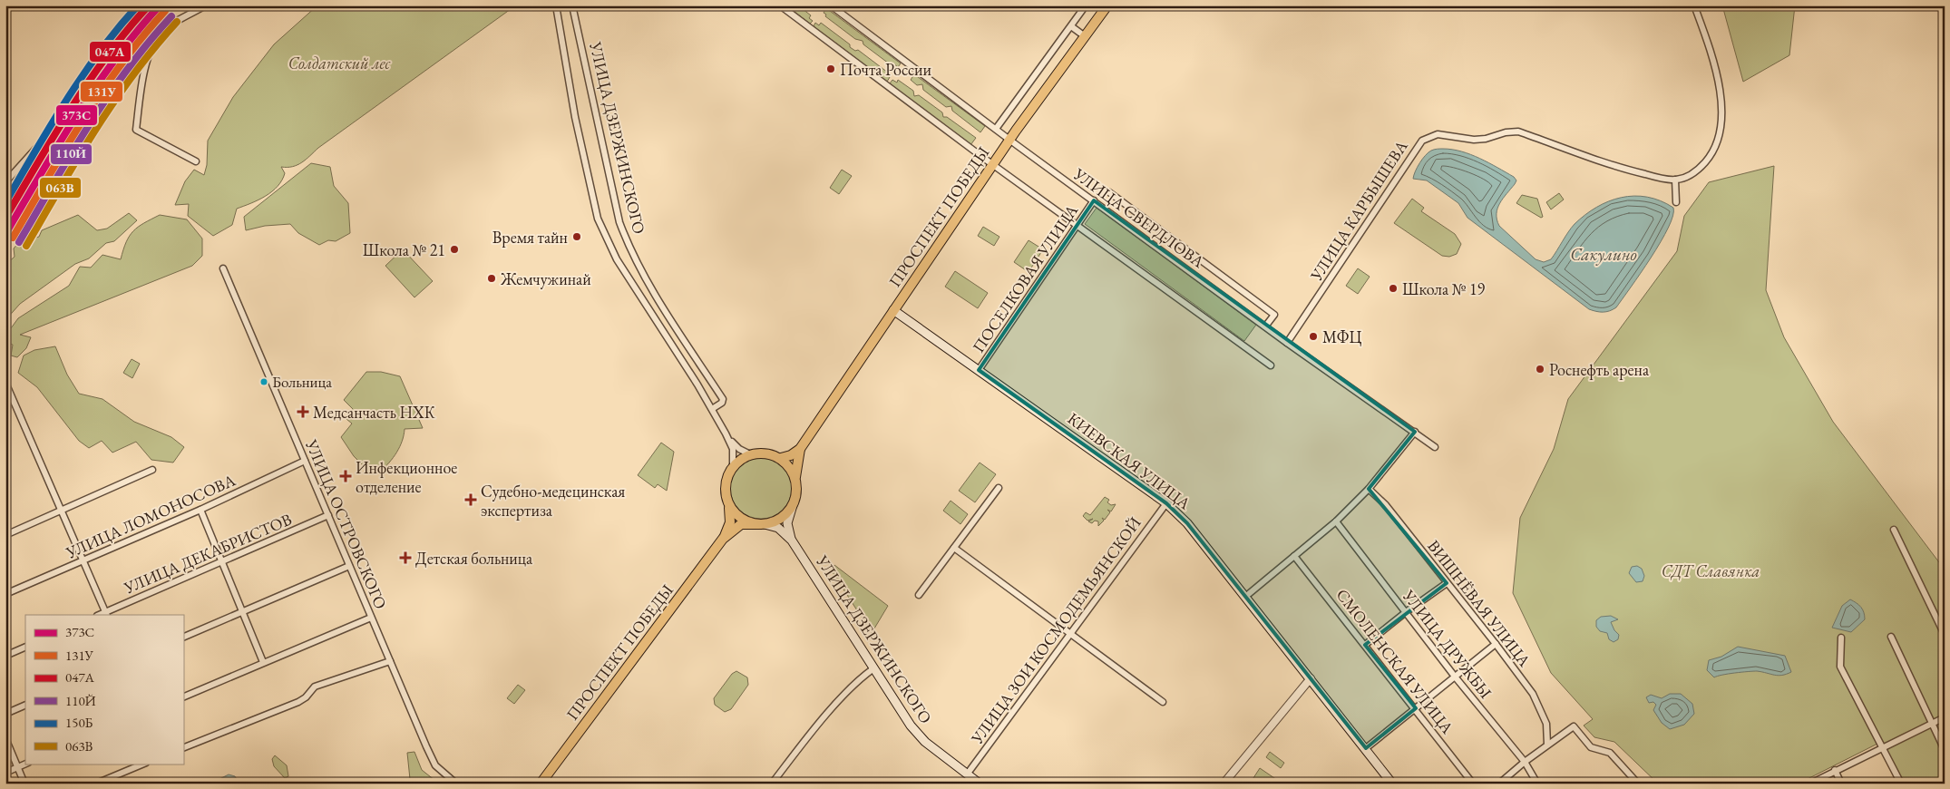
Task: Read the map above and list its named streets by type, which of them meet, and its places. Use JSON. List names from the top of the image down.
{
  "streets": {
    "main road": ["УЛИЦА ДЗЕРЖИНСКОГО", "ПРОСПЕКТ ПОБЕДЫ", "КИЕВСКАЯ УЛИЦА"],
    "street": [
      "УЛИЦА КАРБЫШЕВА",
      "УЛИЦА СВЕРДЛОВА",
      "ПОСЕЛКОВАЯ УЛИЦА",
      "УЛИЦА ЛОМОНОСОВА",
      "УЛИЦА ОСТРОВСКОГО",
      "УЛИЦА ДЕКАБРИСТОВ",
      "ВИШНЁВАЯ УЛИЦА",
      "УЛИЦА ЗОИ КОСМОДЕМЬЯНСКОЙ",
      "УЛИЦА ДРУЖБЫ",
      "СМОЛЕНСКАЯ УЛИЦА"
    ]
  },
  "crossings": [
    ["УЛИЦА ДЗЕРЖИНСКОГО", "ПРОСПЕКТ ПОБЕДЫ"],
    ["УЛИЦА ДЗЕРЖИНСКОГО", "УЛИЦА ЗОИ КОСМОДЕМЬЯНСКОЙ"],
    ["УЛИЦА КАРБЫШЕВА", "УЛИЦА СВЕРДЛОВА"],
    ["ПРОСПЕКТ ПОБЕДЫ", "УЛИЦА СВЕРДЛОВА"],
    ["ПРОСПЕКТ ПОБЕДЫ", "КИЕВСКАЯ УЛИЦА"],
    ["УЛИЦА СВЕРДЛОВА", "ПОСЕЛКОВАЯ УЛИЦА"],
    ["ПОСЕЛКОВАЯ УЛИЦА", "КИЕВСКАЯ УЛИЦА"],
    ["КИЕВСКАЯ УЛИЦА", "УЛИЦА ЗОИ КОСМОДЕМЬЯНСКОЙ"],
    ["УЛИЦА ЛОМОНОСОВА", "УЛИЦА ОСТРОВСКОГО"],
    ["УЛИЦА ОСТРОВСКОГО", "УЛИЦА ДЕКАБРИСТОВ"]
  ],
  "water": ["Сакулино"],
  "parks": ["Солдатский лес", "СДТ Славянка"],
  "places": {
    "other": [
      "Почта России",
      "Время тайн",
      "Школа № 21",
      "Жемчужинай",
      "Школа № 19",
      "МФЦ",
      "Роснефть арена",
      "Больница"
    ],
    "health": [
      "Медсанчасть НХК",
      "Инфекционное отделение",
      "Судебно-медецинская экспертиза",
      "Детская больница"
    ]
  },
  "lines": [
    "transit line 373C",
    "transit line 047А",
    "transit line 150Б",
    "transit line 131У",
    "transit line 110Й",
    "transit line 063В"
  ],
  "legend": [
    "373C",
    "131У",
    "047А",
    "110Й",
    "150Б",
    "063В"
  ]
}
